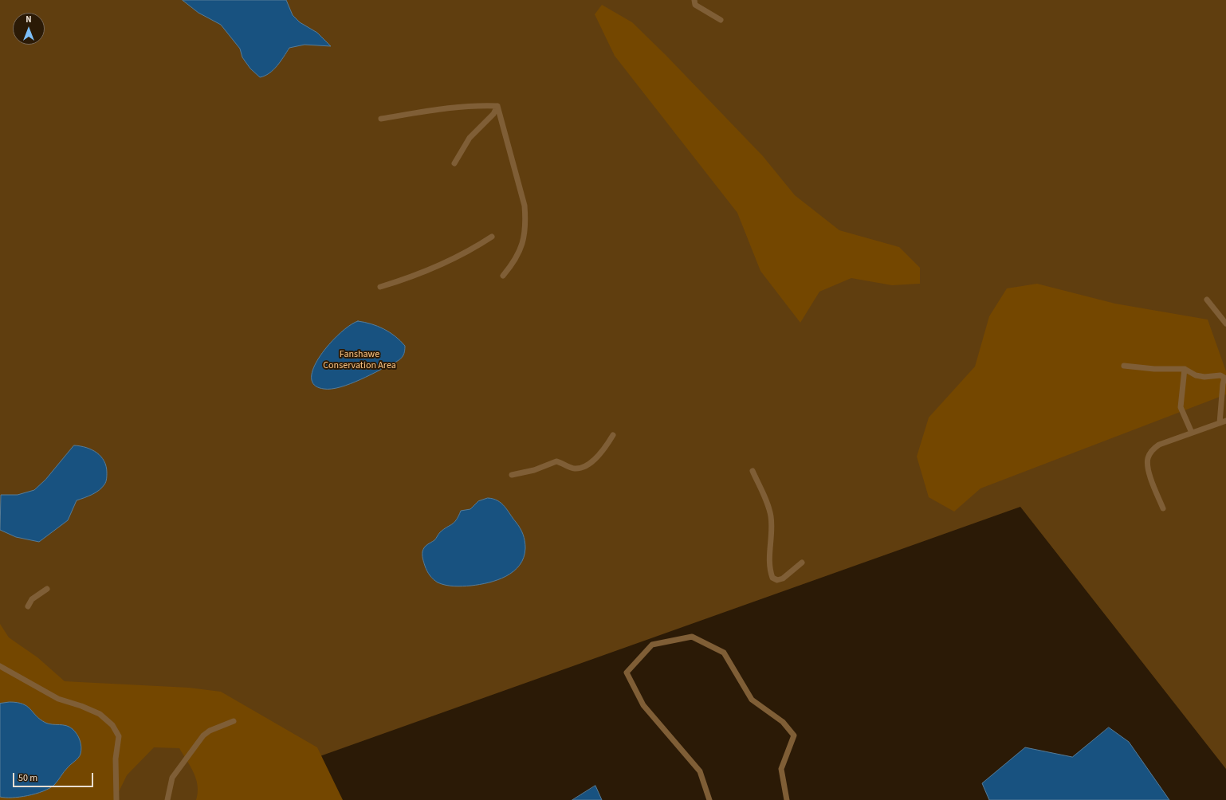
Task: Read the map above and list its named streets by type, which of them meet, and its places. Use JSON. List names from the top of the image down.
{
  "parks": ["Fanshawe Conservation Area"],
  "scale_bar": "50 m",
  "north": "top"
}
